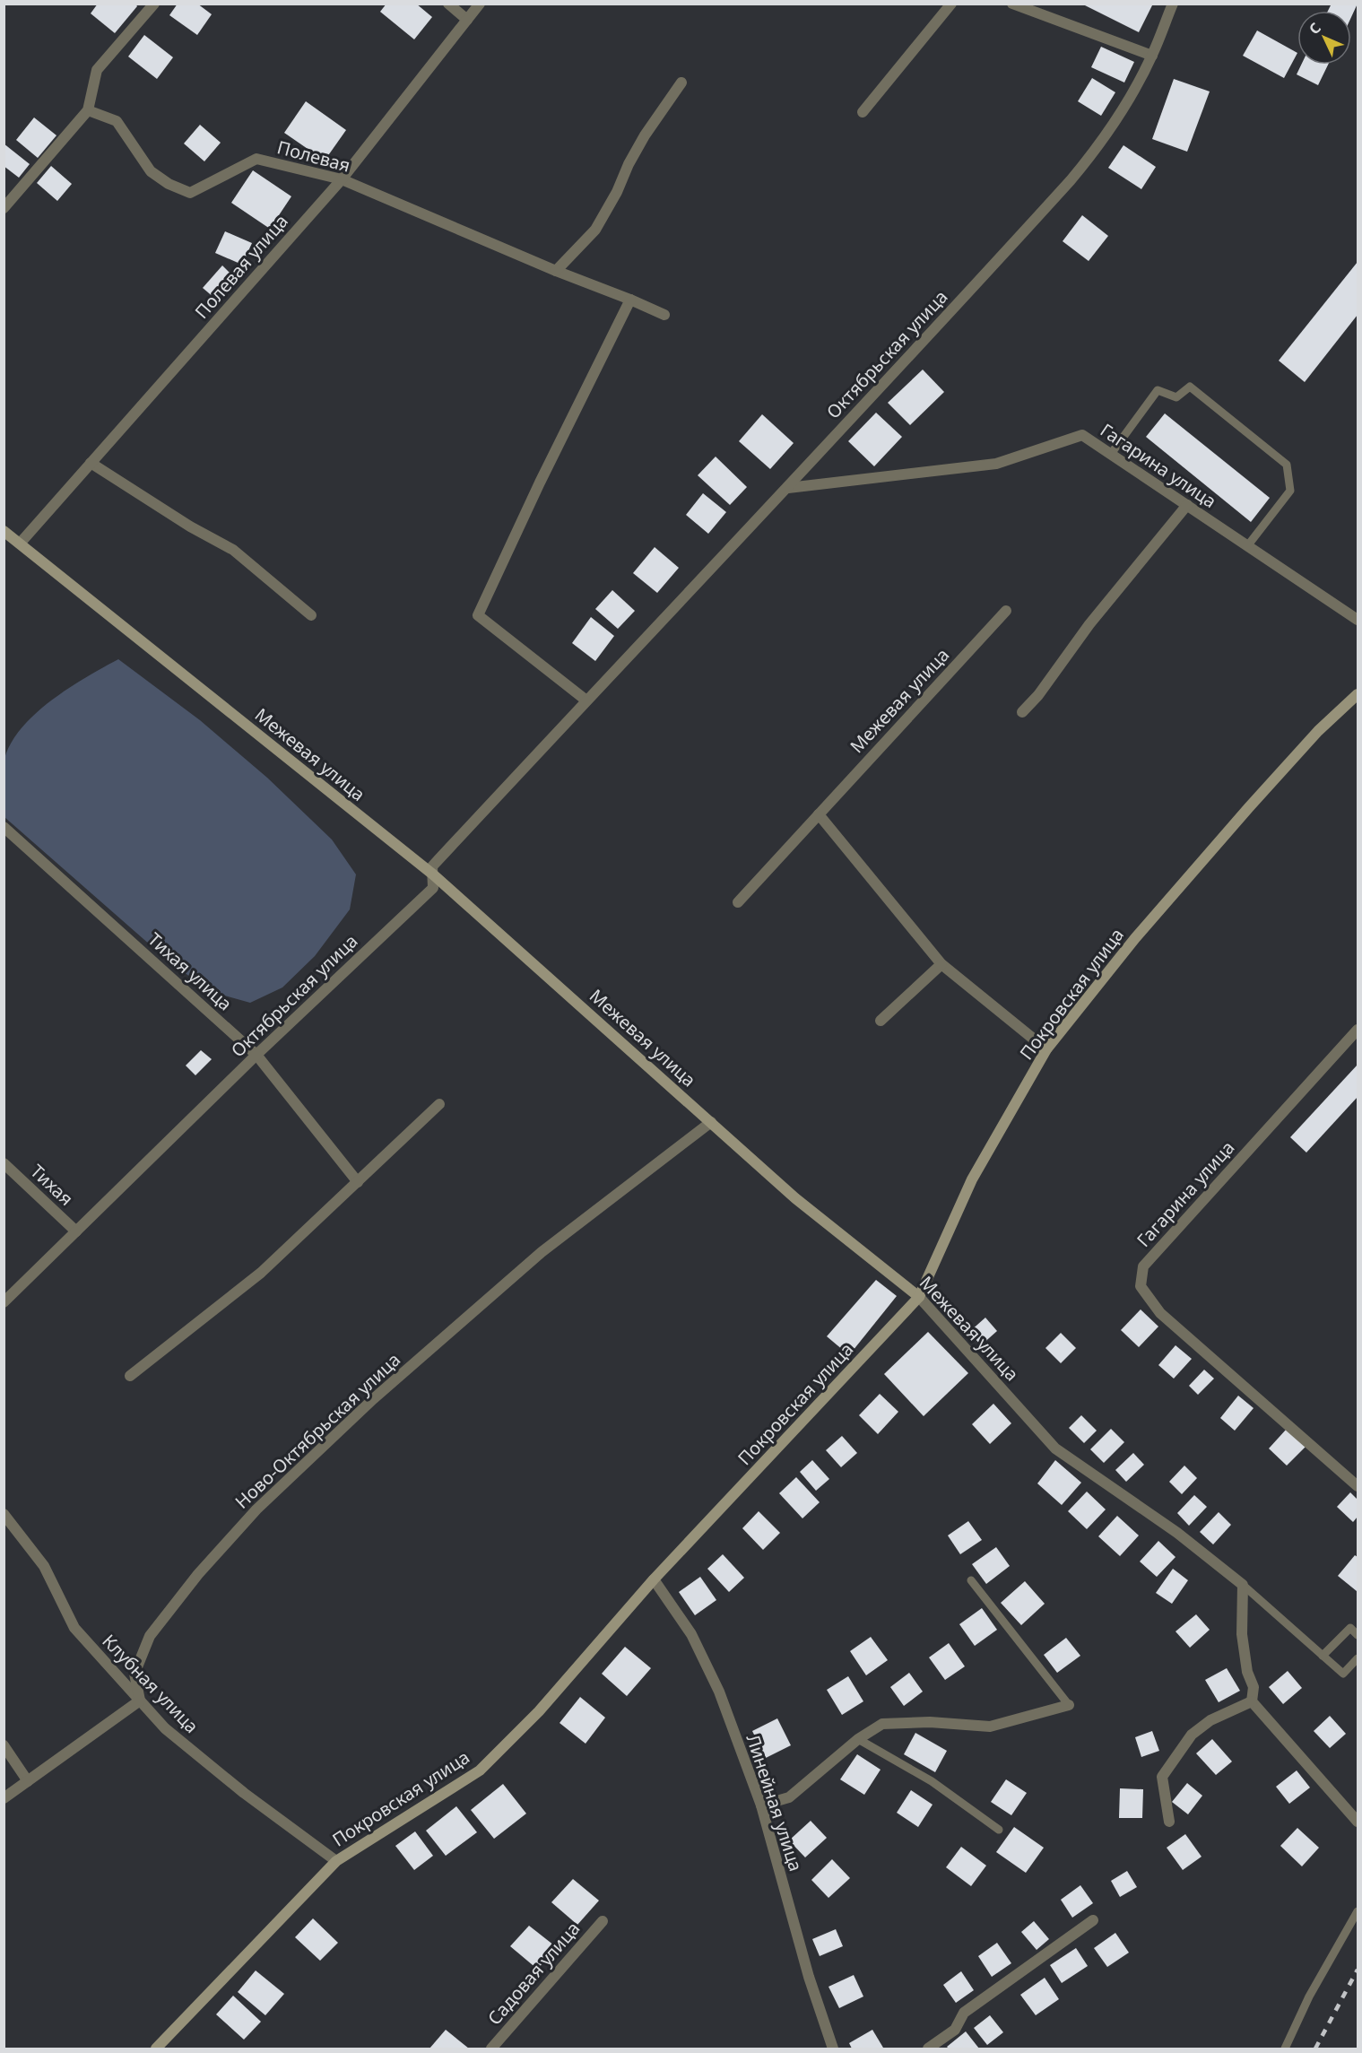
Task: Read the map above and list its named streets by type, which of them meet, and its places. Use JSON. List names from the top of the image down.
{
  "streets": {
    "street": [
      "Полевая",
      "Полевая улица",
      "Октябрьская улица",
      "Гагарина улица",
      "Межевая улица",
      "Тихая улица",
      "Покровская улица",
      "Тихая",
      "Ново-Октябрьская улица",
      "Клубная улица",
      "Линейная улица",
      "Садовая улица"
    ]
  },
  "crossings": [
    ["Полевая", "Полевая улица"],
    ["Полевая улица", "Межевая улица"],
    ["Октябрьская улица", "Гагарина улица"],
    ["Октябрьская улица", "Межевая улица"],
    ["Октябрьская улица", "Тихая улица"],
    ["Октябрьская улица", "Тихая"],
    ["Межевая улица", "Покровская улица"],
    ["Межевая улица", "Ново-Октябрьская улица"],
    ["Покровская улица", "Клубная улица"],
    ["Покровская улица", "Линейная улица"],
    ["Ново-Октябрьская улица", "Клубная улица"]
  ],
  "north": "top left"
}
